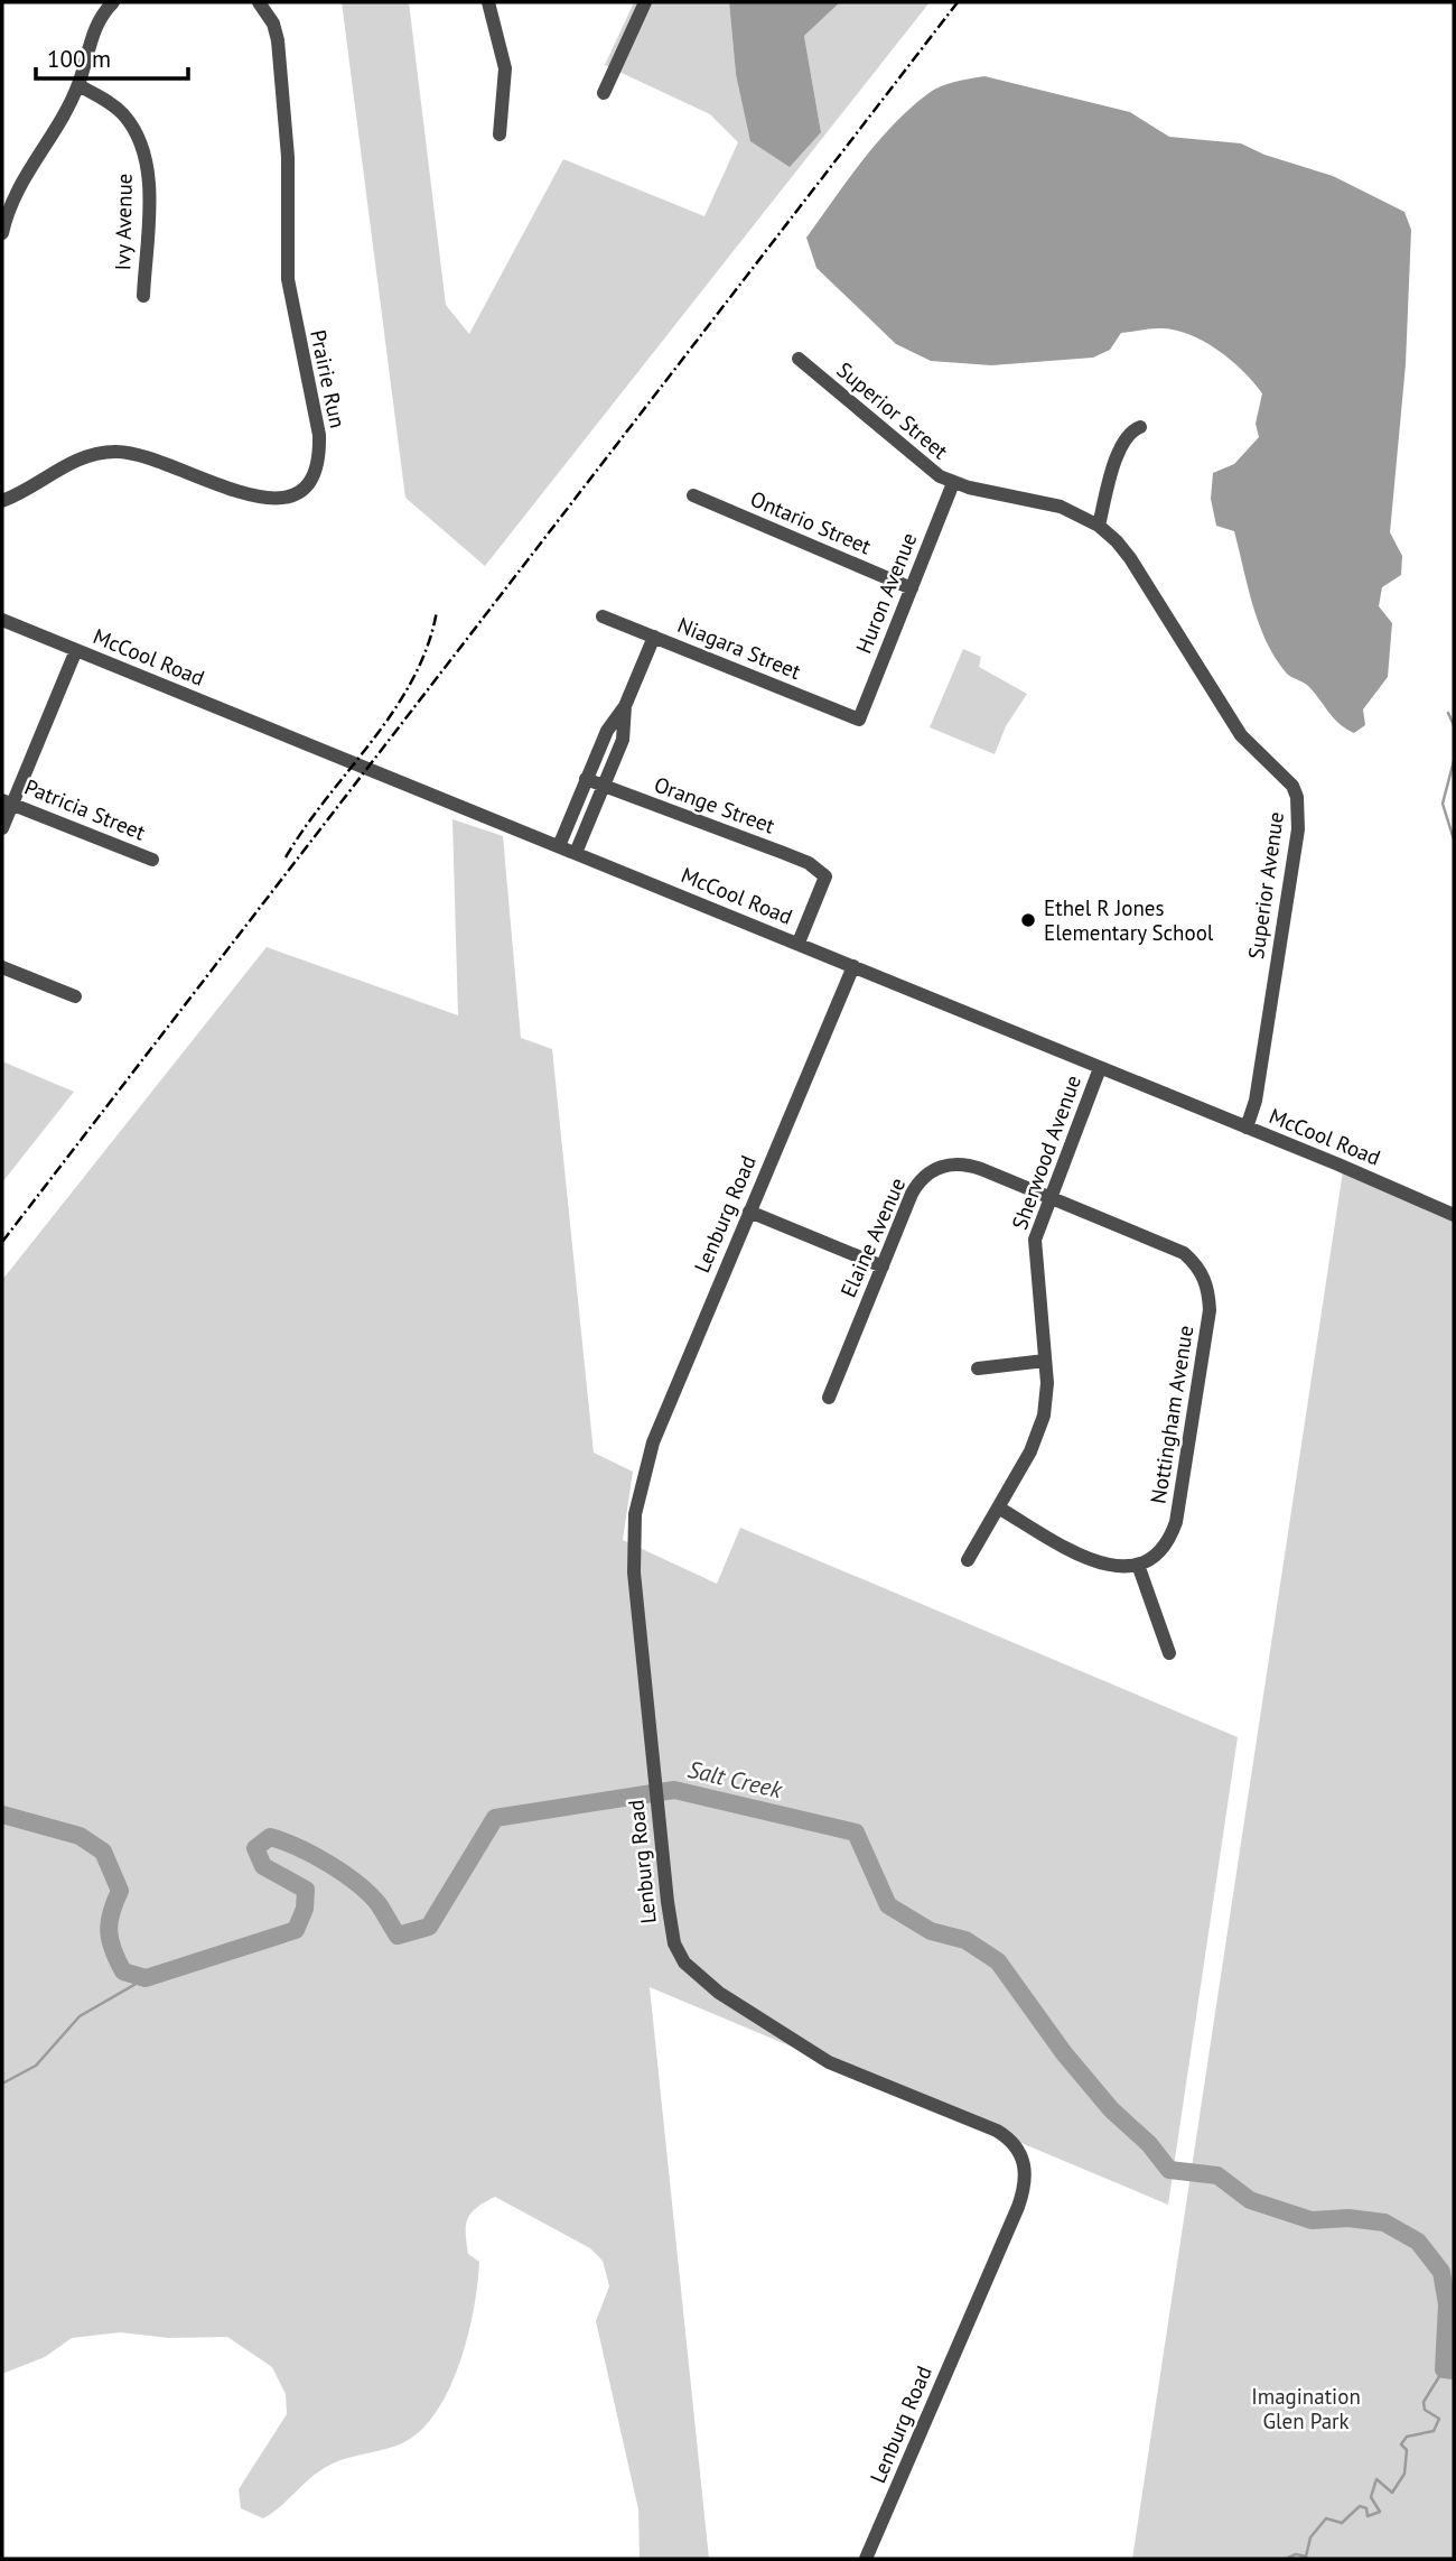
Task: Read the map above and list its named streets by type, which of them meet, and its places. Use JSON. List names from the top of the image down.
{
  "streets": {
    "street": [
      "Ivy Avenue",
      "Prairie Run",
      "Superior Street",
      "Ontario Street",
      "Huron Avenue",
      "Niagara Street",
      "McCool Road",
      "Orange Street",
      "Patricia Street",
      "Superior Avenue",
      "Sherwood Avenue",
      "Lenburg Road",
      "Elaine Avenue",
      "Nottingham Avenue"
    ]
  },
  "crossings": [
    ["Superior Street", "Huron Avenue"],
    ["Superior Street", "Superior Avenue"],
    ["Ontario Street", "Huron Avenue"],
    ["Huron Avenue", "Niagara Street"],
    ["McCool Road", "Orange Street"],
    ["McCool Road", "Superior Avenue"],
    ["McCool Road", "Sherwood Avenue"],
    ["McCool Road", "Lenburg Road"],
    ["Sherwood Avenue", "Elaine Avenue"],
    ["Sherwood Avenue", "Nottingham Avenue"],
    ["Elaine Avenue", "Nottingham Avenue"]
  ],
  "water": ["Salt Creek"],
  "parks": ["Imagination Glen Park"],
  "places": ["Ethel R Jones Elementary School"],
  "scale_bar": "100 m"
}
